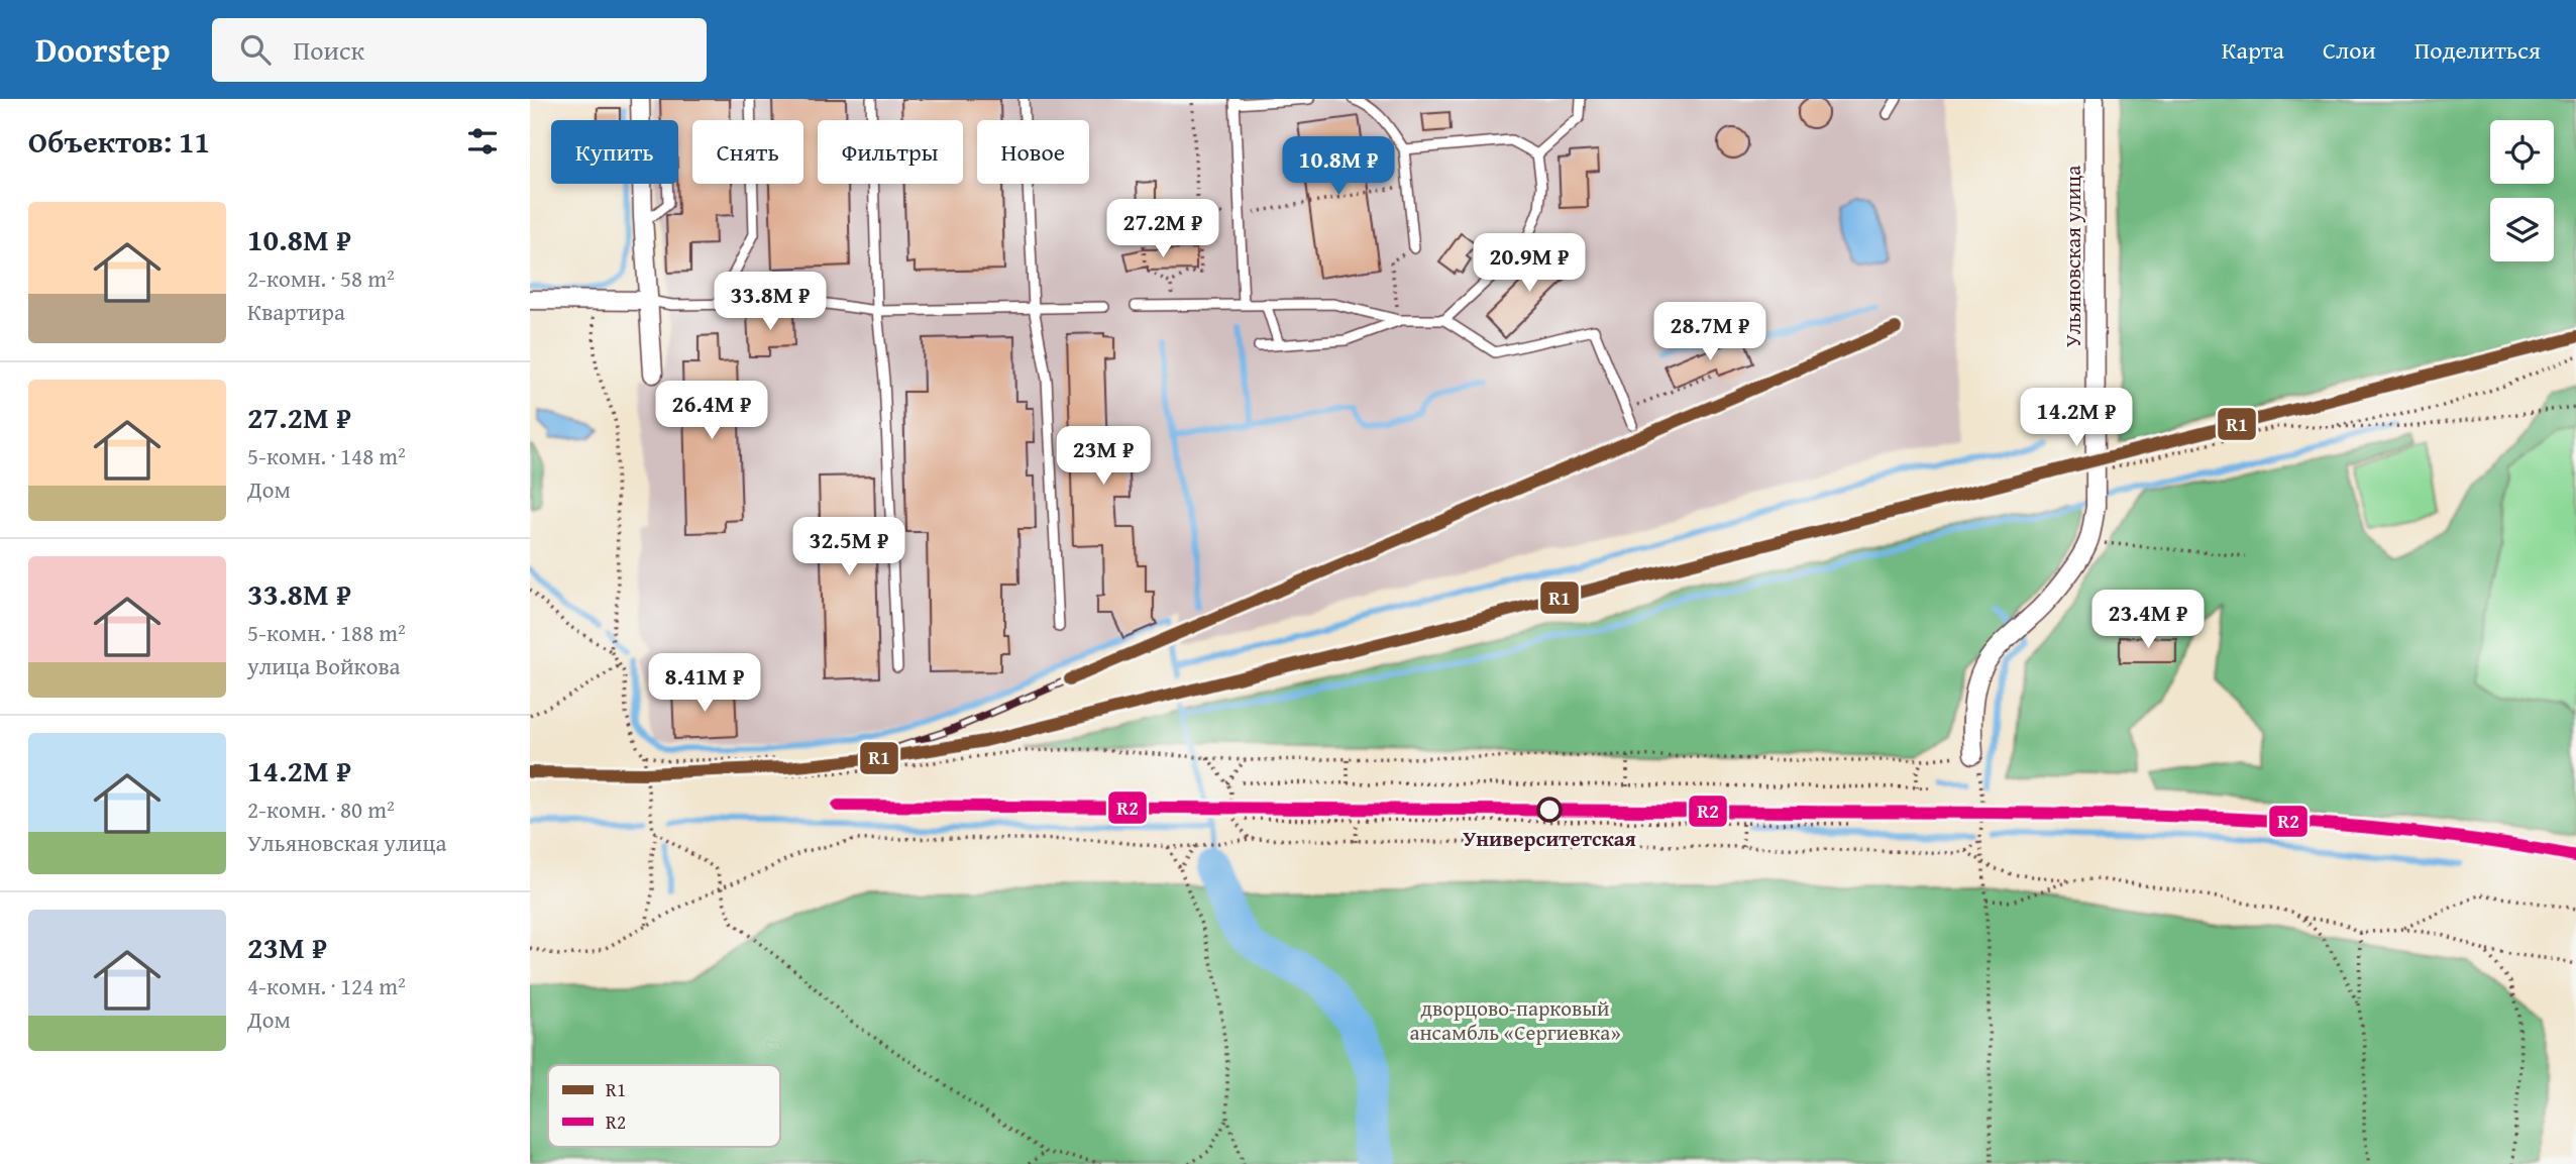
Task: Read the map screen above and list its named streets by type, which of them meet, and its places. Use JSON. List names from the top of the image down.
{
  "streets": {
    "street": ["Ульяновская улица"]
  },
  "parks": ["дворцово-парковый ансамбль «Сергиевка»"],
  "places": ["Университетская"],
  "lines": ["transit line R1", "transit line R2"],
  "legend": ["R1", "R2"],
  "page": {
    "header": "Doorstep",
    "search": "Поиск",
    "nav": ["Карта", "Слои", "Поделиться"],
    "heading": "Объектов: 11",
    "chip": [
      "Купить",
      "Снять",
      "Фильтры",
      "Новое"
    ],
    "price": [
      "10.8M ₽",
      "27.2M ₽",
      "20.9M ₽",
      "33.8M ₽",
      "28.7M ₽",
      "26.4M ₽",
      "14.2M ₽",
      "23M ₽",
      "32.5M ₽",
      "23.4M ₽",
      "8.41M ₽"
    ],
    "list": [
      {
        "name": "10.8M ₽",
        "note": "2-комн. · 58 m² · Квартира"
      },
      {
        "name": "27.2M ₽",
        "note": "5-комн. · 148 m² · Дом"
      },
      {
        "name": "33.8M ₽",
        "note": "5-комн. · 188 m² · улица Войкова"
      },
      {
        "name": "14.2M ₽",
        "note": "2-комн. · 80 m² · Ульяновская улица"
      },
      {
        "name": "23M ₽",
        "note": "4-комн. · 124 m² · Дом"
      }
    ]
  }
}
